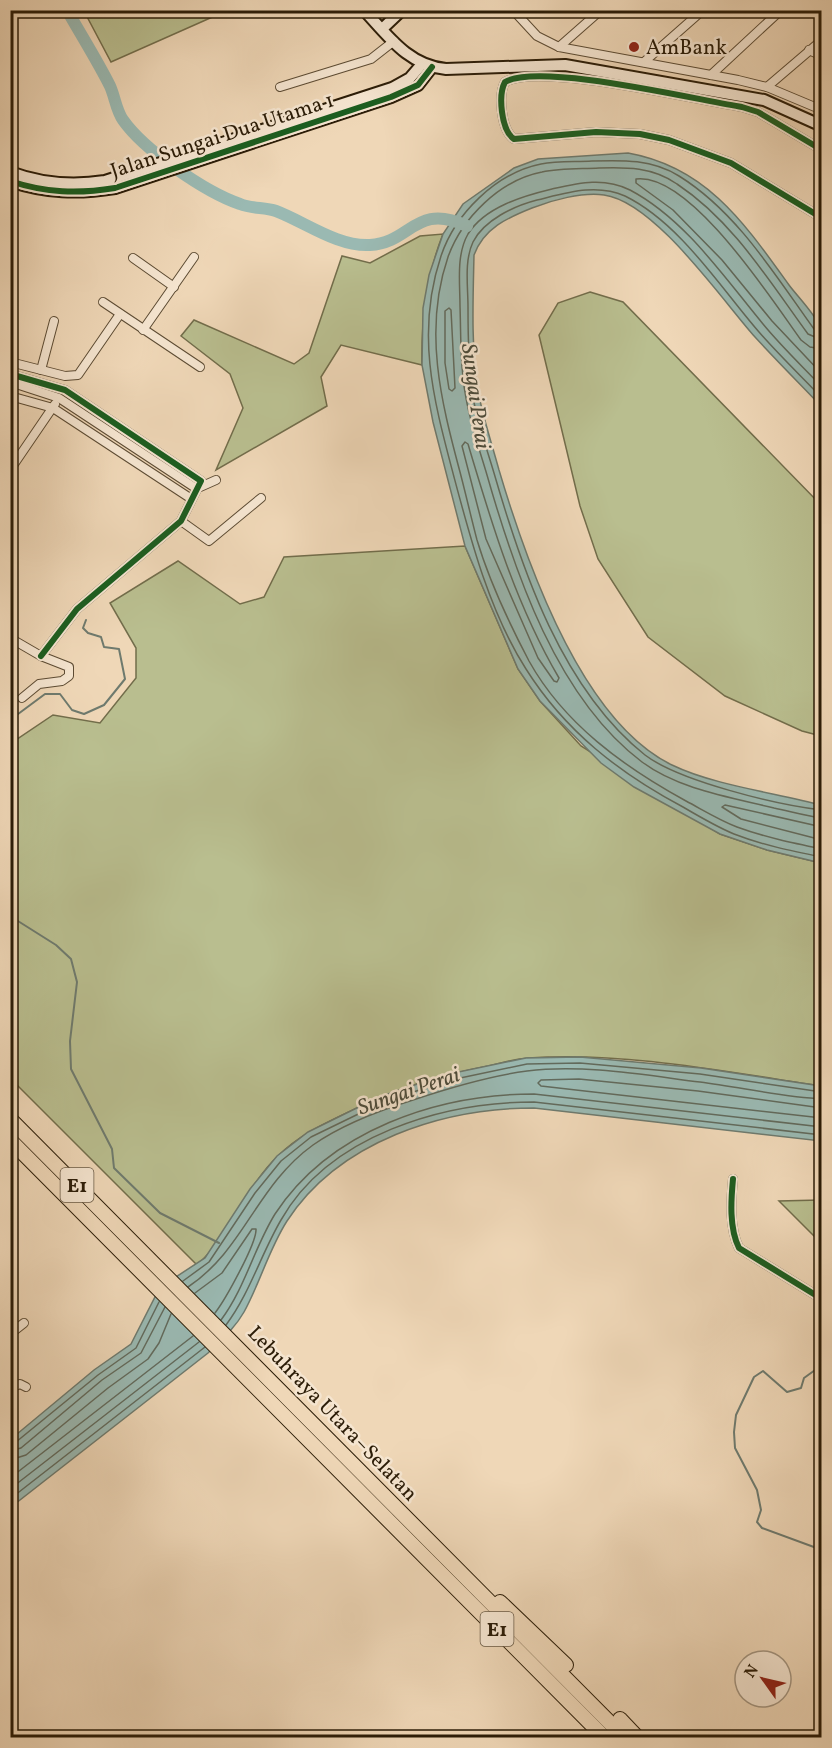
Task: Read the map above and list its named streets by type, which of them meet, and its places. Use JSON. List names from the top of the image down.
{
  "streets": {
    "highway": ["E1", "Lebuhraya Utara–Selatan"],
    "street": ["Jalan Sungai Dua Utama 1"]
  },
  "water": ["Sungai Perai"],
  "places": ["AmBank"],
  "north": "top left"
}
